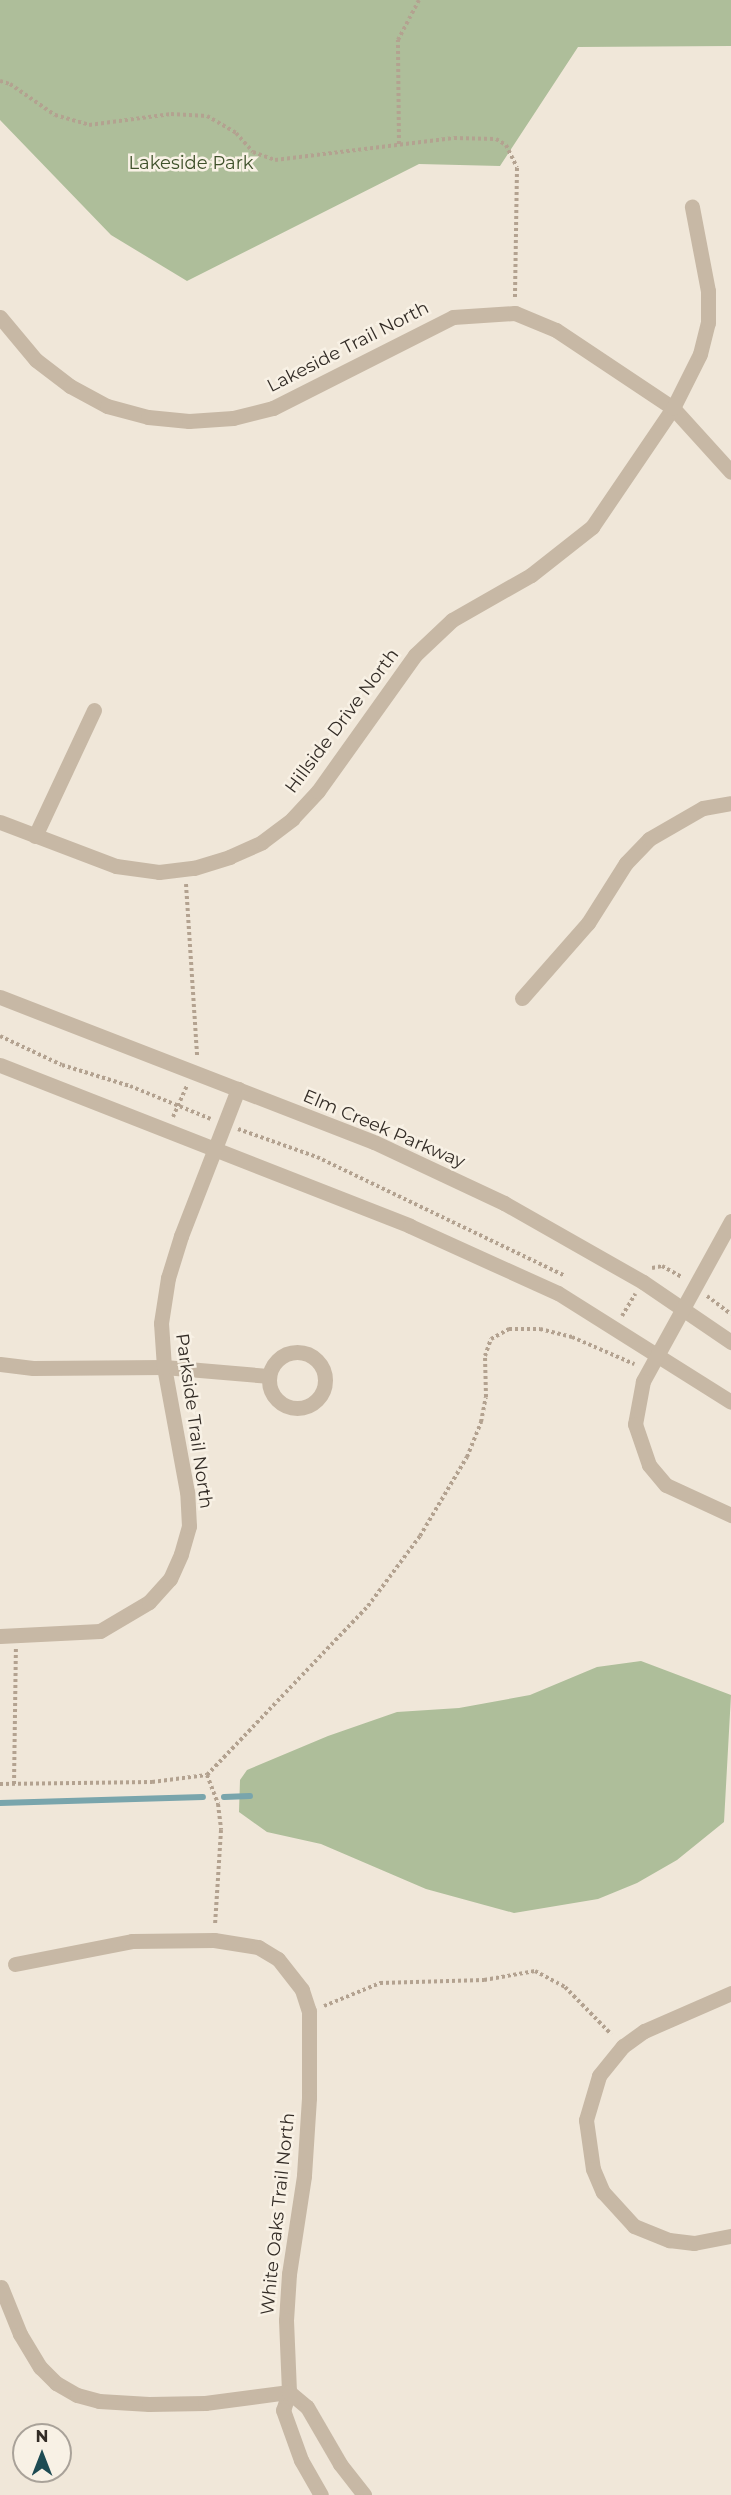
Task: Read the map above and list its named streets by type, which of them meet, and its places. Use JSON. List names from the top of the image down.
{
  "streets": {
    "street": [
      "Lakeside Trail North",
      "Hillside Drive North",
      "Elm Creek Parkway",
      "Parkside Trail North",
      "White Oaks Trail North"
    ]
  },
  "crossings": [
    ["Lakeside Trail North", "Hillside Drive North"],
    ["Elm Creek Parkway", "Parkside Trail North"]
  ],
  "parks": ["Lakeside Park"],
  "north": "top"
}
